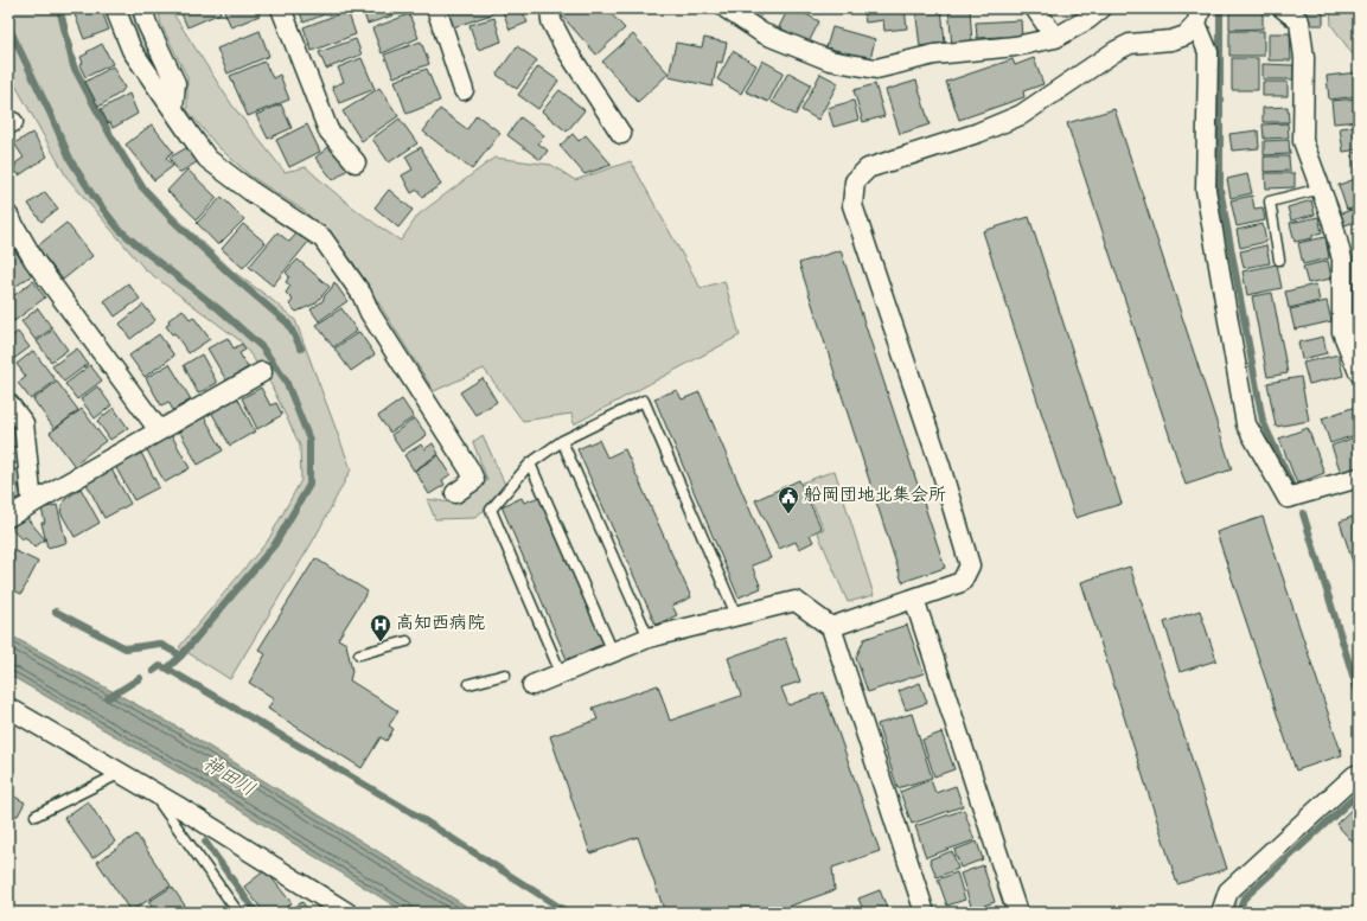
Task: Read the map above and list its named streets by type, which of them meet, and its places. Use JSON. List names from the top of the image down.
{
  "water": ["神田川"],
  "places": {
    "public building": ["船岡団地北集会所"],
    "hospital": ["高知西病院"]
  }
}
